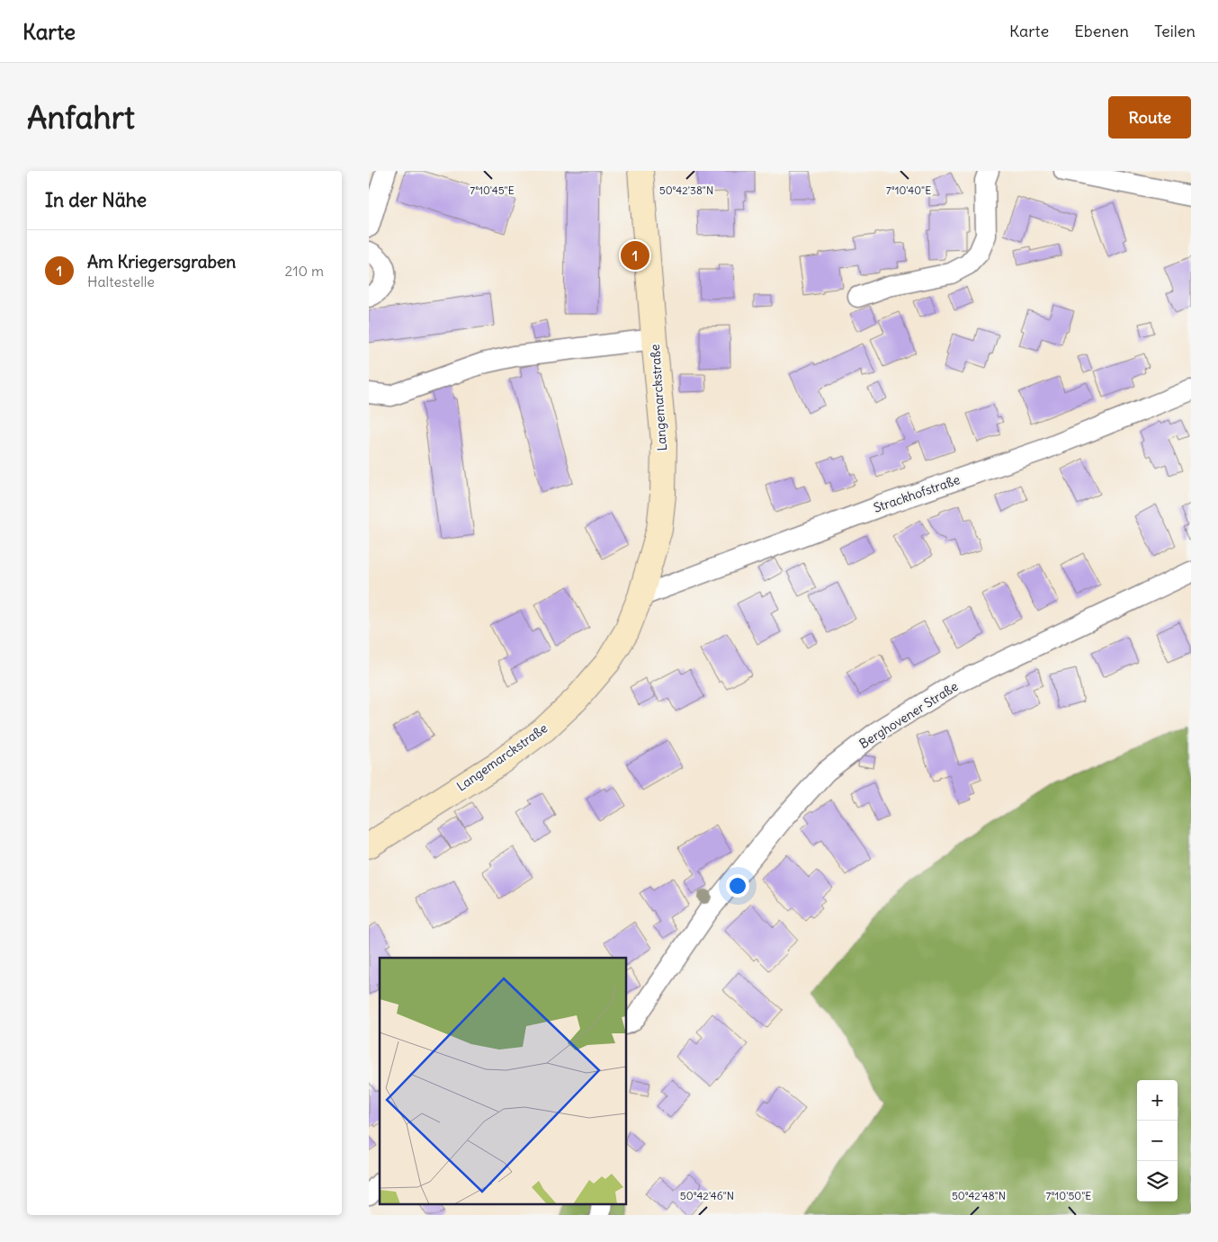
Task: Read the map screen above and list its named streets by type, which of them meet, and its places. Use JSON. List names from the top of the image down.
{
  "streets": {
    "main road": ["Langemarckstraße"],
    "street": ["Strackhofstraße", "Berghovener Straße"]
  },
  "crossings": [
    ["Langemarckstraße", "Strackhofstraße"]
  ],
  "page": {
    "header": "Karte",
    "nav": ["Karte", "Ebenen", "Teilen"],
    "buttons": "Route",
    "title": "Anfahrt",
    "heading": "In der Nähe",
    "list": [
      {
        "mark": "1",
        "name": "Am Kriegersgraben",
        "note": "Haltestelle",
        "value": "210 m"
      }
    ],
    "pins": "1",
    "map_buttons": ["+", "−"]
  },
  "coordinates": [
    "50°42'38\"N",
    "7°10'45\"E",
    "7°10'40\"E",
    "7°10'50\"E",
    "50°42'46\"N",
    "50°42'48\"N"
  ]
}
